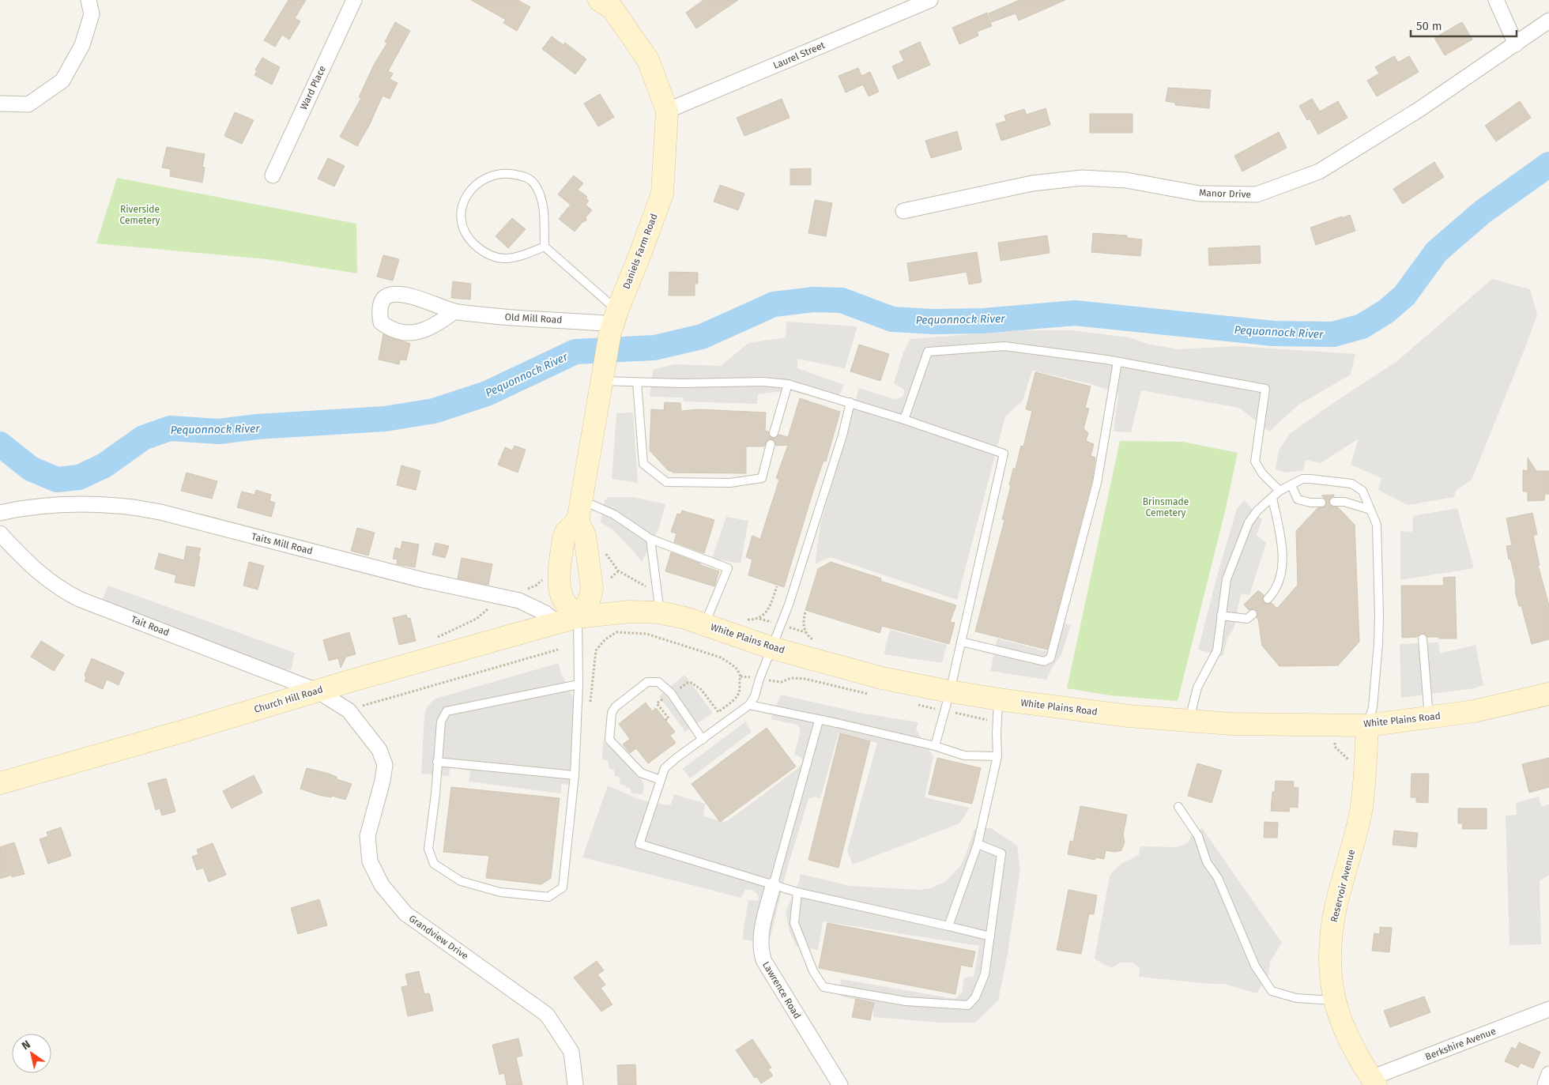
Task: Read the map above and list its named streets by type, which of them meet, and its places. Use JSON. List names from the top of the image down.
{
  "streets": {
    "main road": [
      "Daniels Farm Road",
      "White Plains Road",
      "Church Hill Road",
      "Reservoir Avenue"
    ],
    "street": [
      "Laurel Street",
      "Ward Place",
      "Manor Drive",
      "Old Mill Road",
      "Taits Mill Road",
      "Tait Road",
      "Grandview Drive",
      "Lawrence Road",
      "Berkshire Avenue"
    ]
  },
  "crossings": [
    ["Laurel Street", "Daniels Farm Road"],
    ["Daniels Farm Road", "Old Mill Road"],
    ["Daniels Farm Road", "White Plains Road"],
    ["Daniels Farm Road", "Church Hill Road"],
    ["Taits Mill Road", "Church Hill Road"],
    ["Tait Road", "Church Hill Road"],
    ["Tait Road", "Grandview Drive"],
    ["White Plains Road", "Church Hill Road"],
    ["White Plains Road", "Reservoir Avenue"],
    ["Church Hill Road", "Grandview Drive"],
    ["Reservoir Avenue", "Berkshire Avenue"]
  ],
  "water": ["Pequonnock River"],
  "parks": ["Riverside Cemetery", "Brinsmade Cemetery"],
  "scale_bar": "50 m",
  "north": "top left"
}
